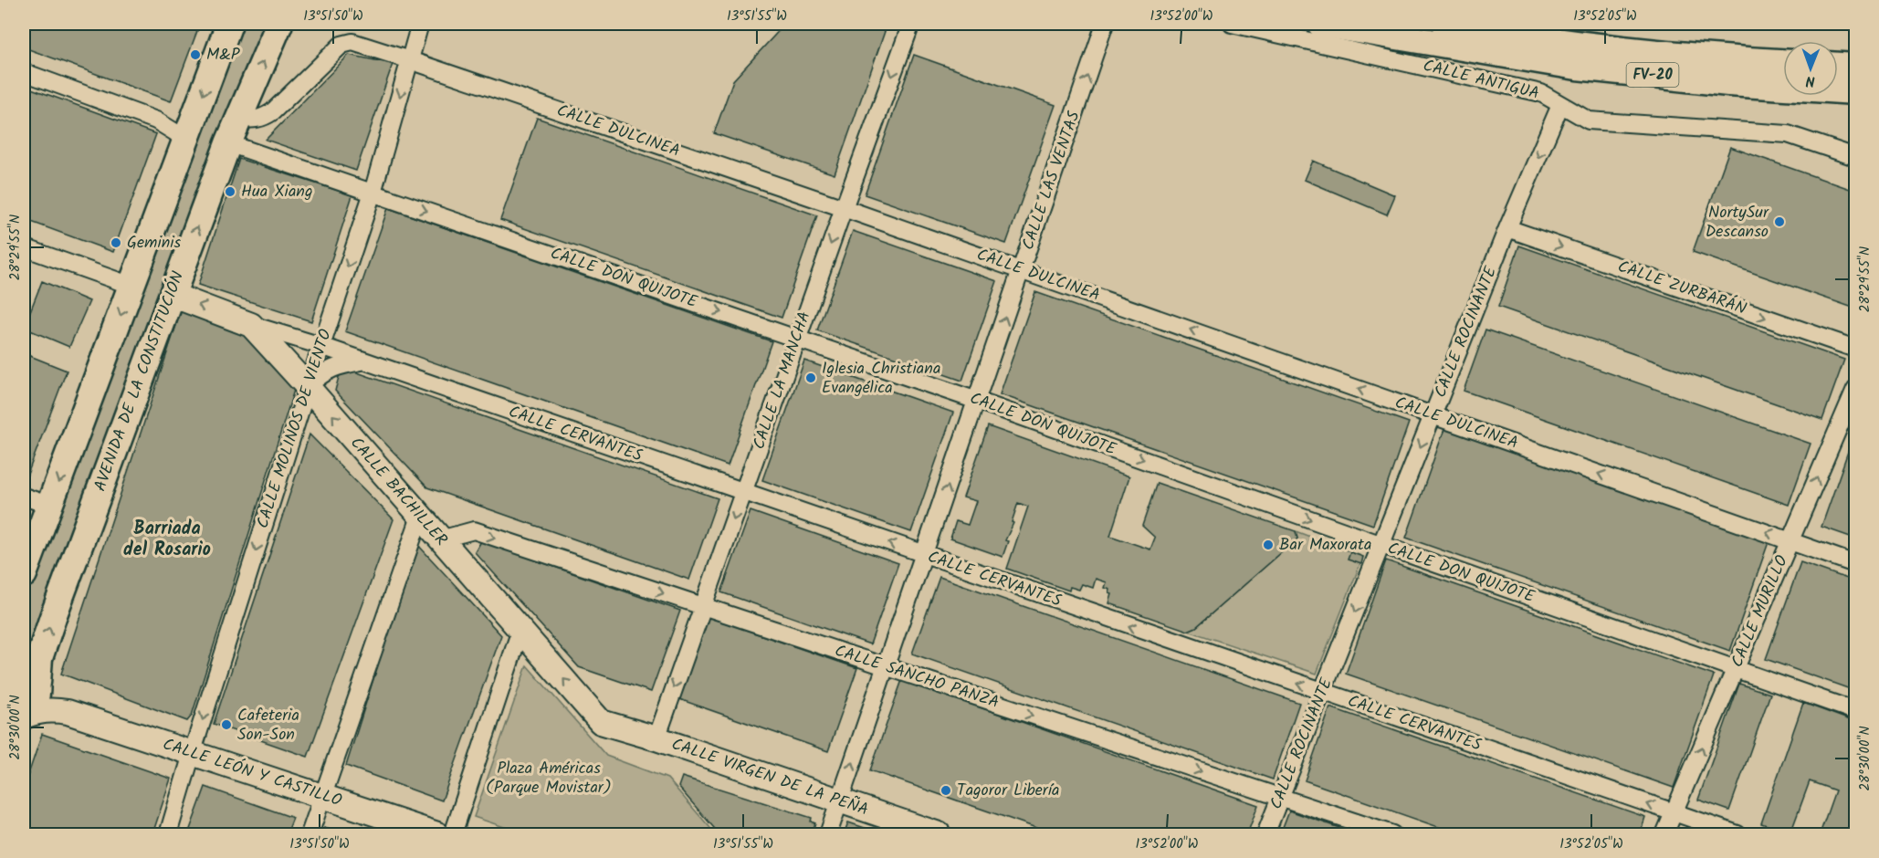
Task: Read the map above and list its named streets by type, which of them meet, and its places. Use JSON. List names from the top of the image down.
{
  "streets": {
    "main road": ["FV-20", "AVENIDA DE LA CONSTITUCIÓN"],
    "street": [
      "CALLE ANTIGUA",
      "CALLE DULCINEA",
      "CALLE LAS VENTAS",
      "CALLE DON QUIJOTE",
      "CALLE ZURBARÁN",
      "CALLE ROCINANTE",
      "CALLE LA MANCHA",
      "CALLE MOLINOS DE VIENTO",
      "CALLE CERVANTES",
      "CALLE BACHILLER",
      "CALLE MURILLO",
      "CALLE SANCHO PANZA",
      "CALLE LEÓN Y CASTILLO",
      "CALLE VIRGEN DE LA PEÑA"
    ]
  },
  "crossings": [
    ["CALLE ANTIGUA", "CALLE ROCINANTE"],
    ["CALLE DULCINEA", "CALLE LAS VENTAS"],
    ["CALLE DULCINEA", "CALLE ROCINANTE"],
    ["CALLE DULCINEA", "CALLE LA MANCHA"],
    ["CALLE DULCINEA", "AVENIDA DE LA CONSTITUCIÓN"],
    ["CALLE DULCINEA", "CALLE MOLINOS DE VIENTO"],
    ["CALLE DULCINEA", "CALLE MURILLO"],
    ["CALLE LAS VENTAS", "CALLE DON QUIJOTE"],
    ["CALLE LAS VENTAS", "CALLE CERVANTES"],
    ["CALLE LAS VENTAS", "CALLE SANCHO PANZA"],
    ["CALLE LAS VENTAS", "CALLE VIRGEN DE LA PEÑA"],
    ["CALLE DON QUIJOTE", "CALLE ROCINANTE"],
    ["CALLE DON QUIJOTE", "CALLE LA MANCHA"],
    ["CALLE DON QUIJOTE", "AVENIDA DE LA CONSTITUCIÓN"],
    ["CALLE DON QUIJOTE", "CALLE MOLINOS DE VIENTO"],
    ["CALLE DON QUIJOTE", "CALLE MURILLO"],
    ["CALLE ZURBARÁN", "CALLE ROCINANTE"],
    ["CALLE ROCINANTE", "CALLE CERVANTES"],
    ["CALLE ROCINANTE", "CALLE SANCHO PANZA"],
    ["CALLE LA MANCHA", "CALLE CERVANTES"],
    ["CALLE LA MANCHA", "CALLE SANCHO PANZA"],
    ["CALLE LA MANCHA", "CALLE VIRGEN DE LA PEÑA"],
    ["AVENIDA DE LA CONSTITUCIÓN", "CALLE BACHILLER"],
    ["AVENIDA DE LA CONSTITUCIÓN", "CALLE LEÓN Y CASTILLO"],
    ["CALLE MOLINOS DE VIENTO", "CALLE CERVANTES"],
    ["CALLE MOLINOS DE VIENTO", "CALLE BACHILLER"],
    ["CALLE MOLINOS DE VIENTO", "CALLE LEÓN Y CASTILLO"],
    ["CALLE CERVANTES", "CALLE BACHILLER"],
    ["CALLE CERVANTES", "CALLE MURILLO"],
    ["CALLE BACHILLER", "CALLE SANCHO PANZA"],
    ["CALLE BACHILLER", "CALLE VIRGEN DE LA PEÑA"]
  ],
  "one_way": [
    "CALLE DULCINEA",
    "CALLE LAS VENTAS",
    "CALLE DON QUIJOTE",
    "CALLE ZURBARÁN",
    "CALLE ROCINANTE",
    "CALLE LA MANCHA",
    "CALLE CERVANTES",
    "CALLE BACHILLER",
    "CALLE MURILLO",
    "CALLE SANCHO PANZA"
  ],
  "districts": ["Barriada del Rosario"],
  "parks": ["Plaza Américas (Parque Movistar)"],
  "places": [
    "M&P",
    "Hua Xiang",
    "NortySur Descanso",
    "Geminis",
    "Iglesia Christiana Evangélica",
    "Bar Maxorata",
    "Cafeteria Son-Son",
    "Tagoror Libería"
  ],
  "north": "bottom",
  "coordinates": [
    "13°51'50\"W",
    "13°51'55\"W",
    "13°52'00\"W",
    "13°52'05\"W",
    "28°29'55\"N",
    "28°30'00\"N"
  ]
}
